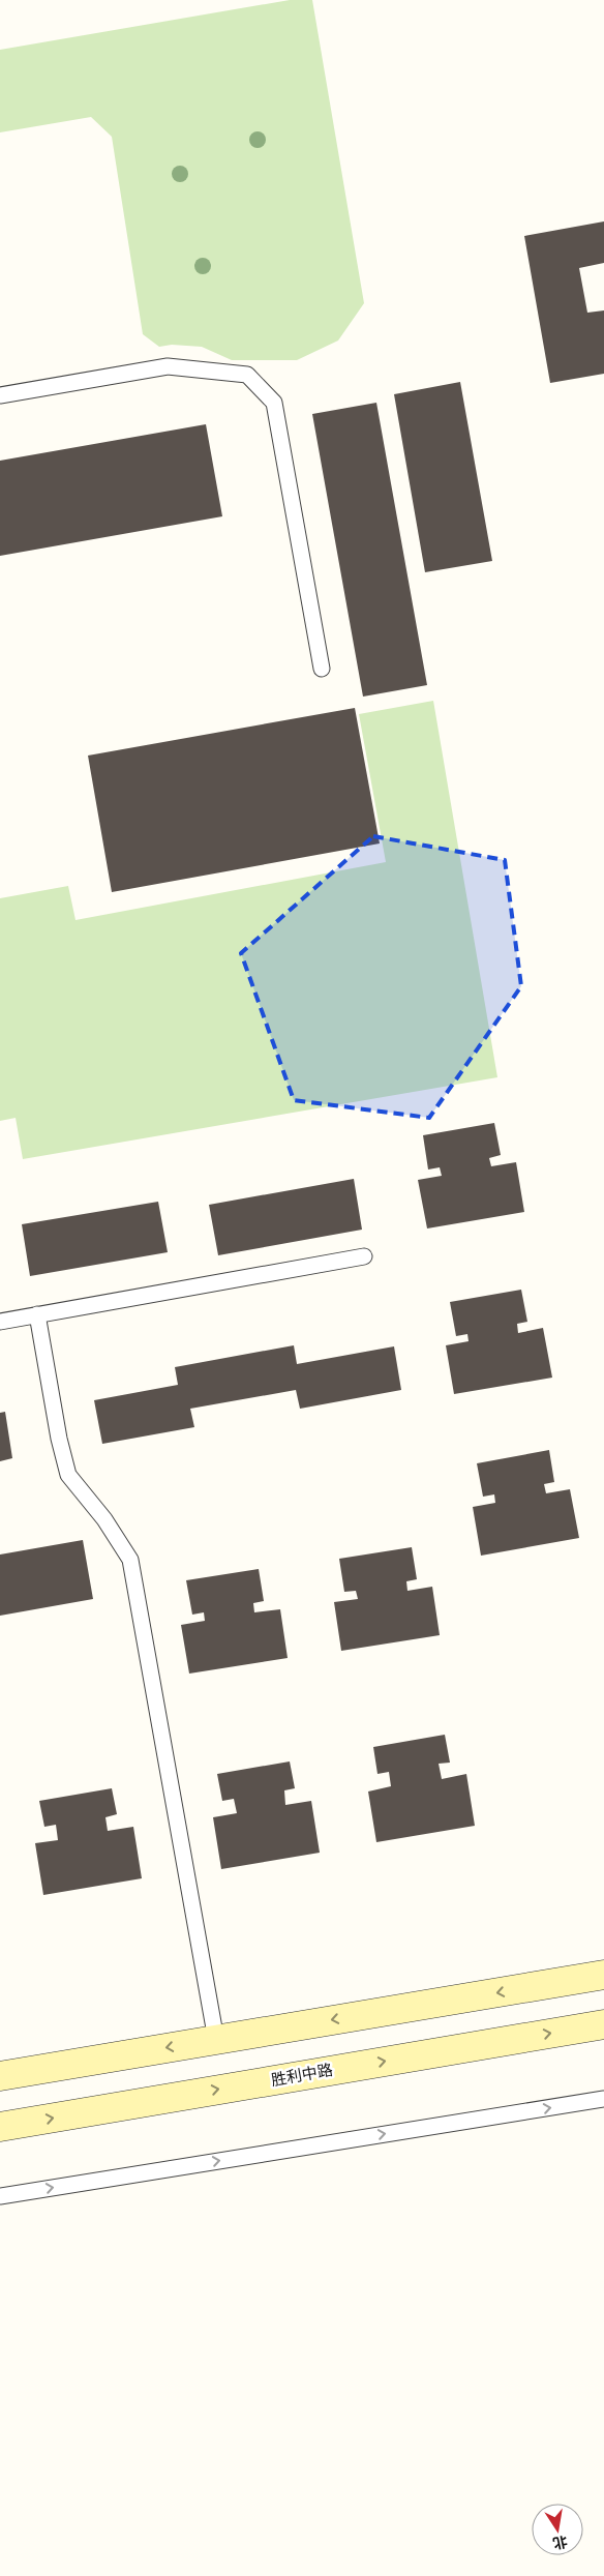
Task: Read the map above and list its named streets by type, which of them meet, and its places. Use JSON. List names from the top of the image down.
{
  "streets": {
    "main road": ["胜利中路"]
  },
  "north": "bottom"
}
